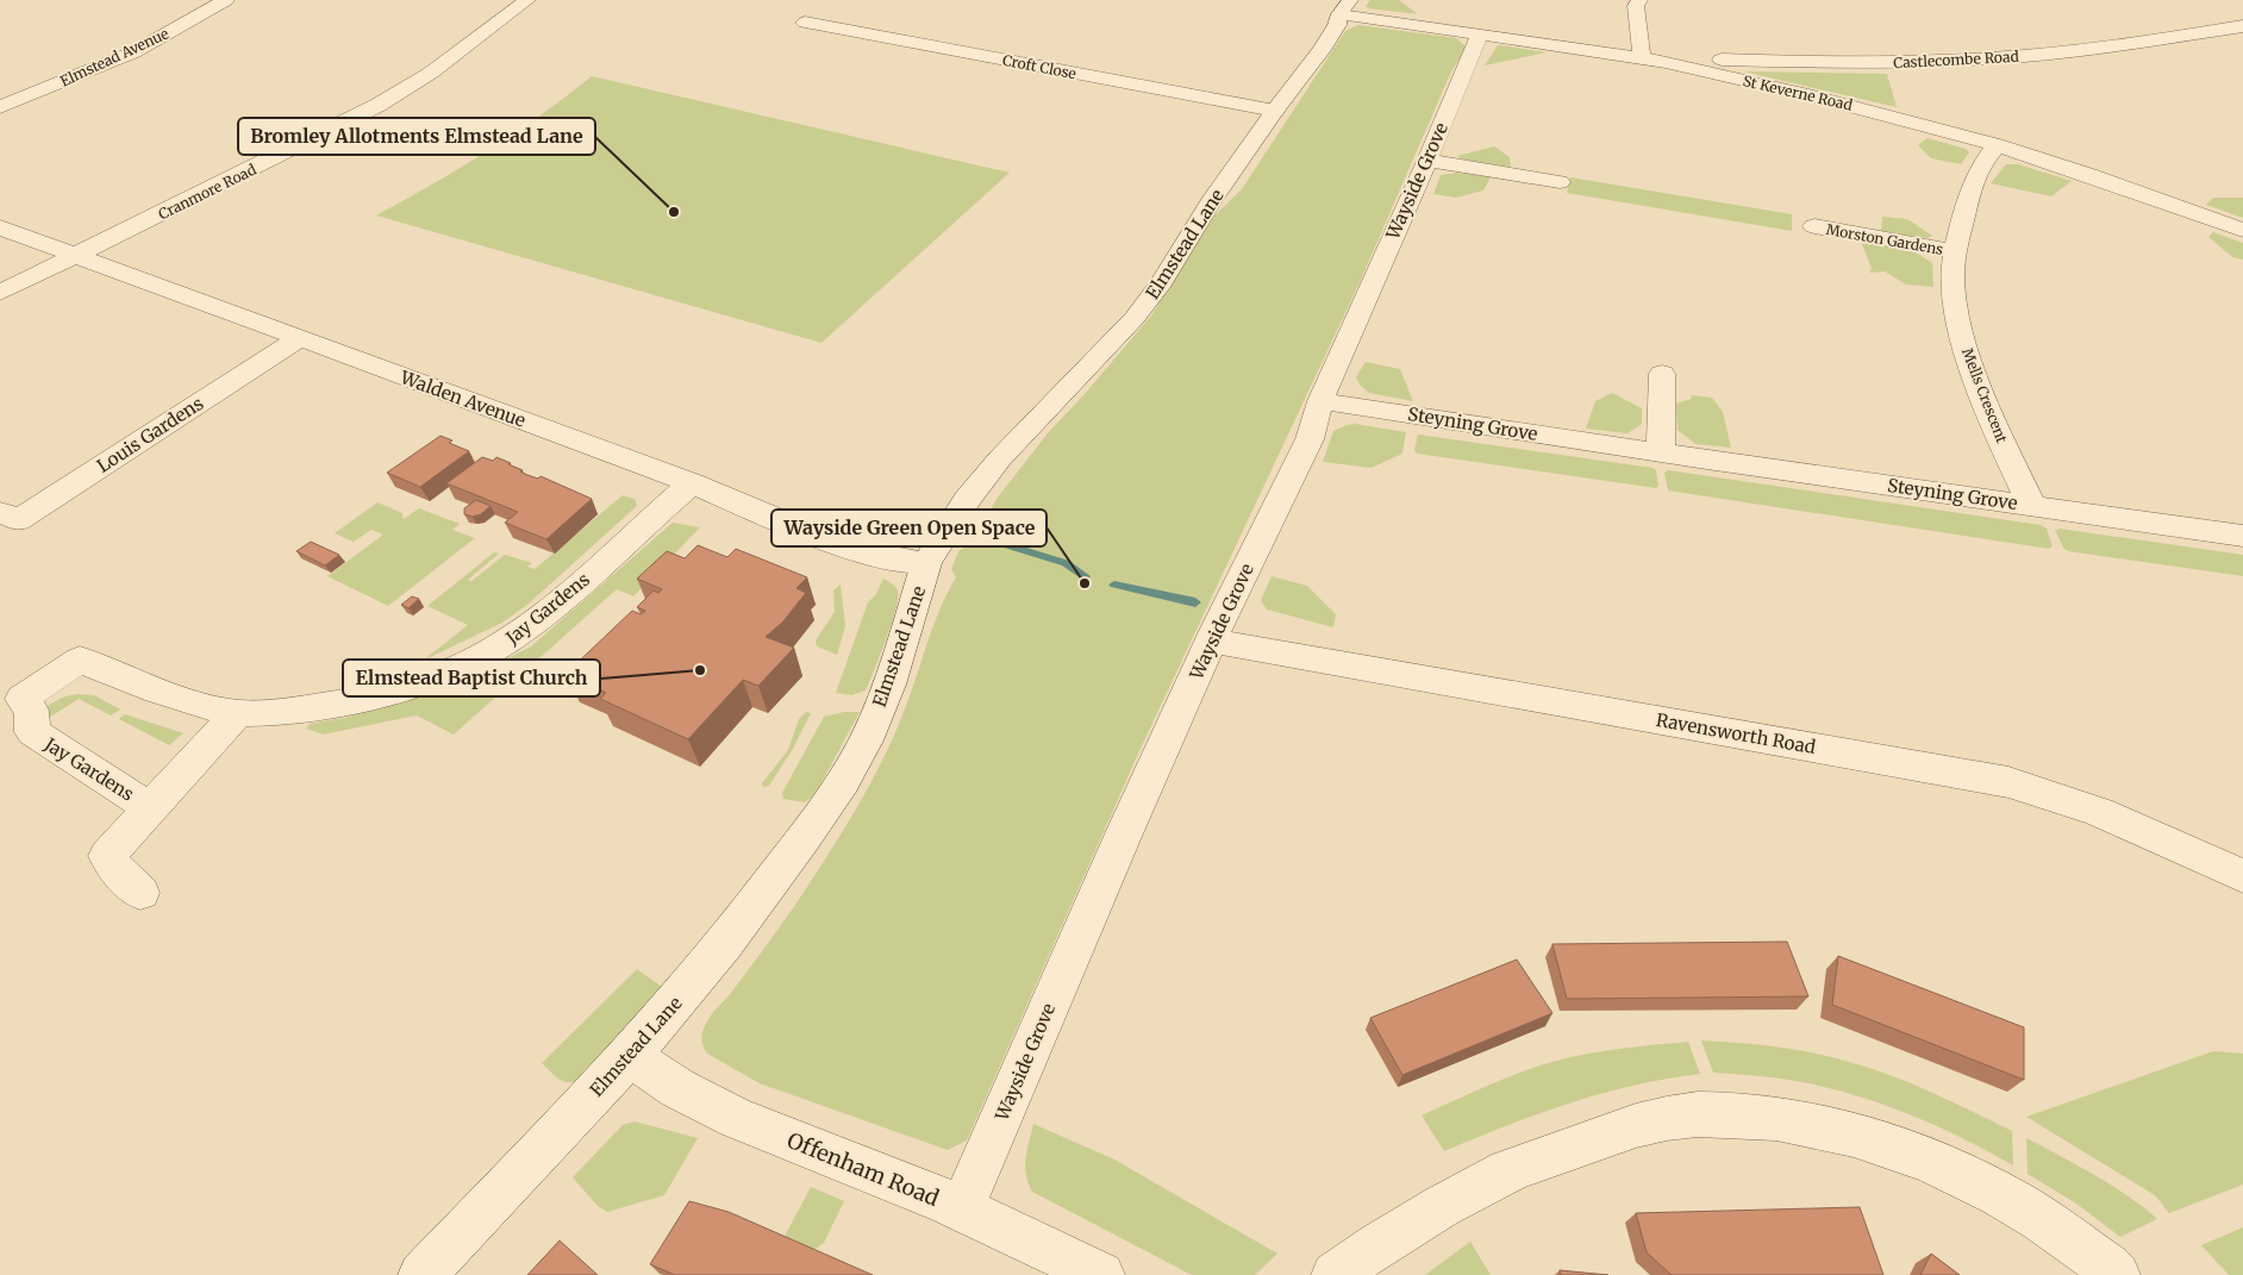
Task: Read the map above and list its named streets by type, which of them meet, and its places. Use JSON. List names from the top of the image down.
{
  "streets": {
    "street": [
      "Elmstead Avenue",
      "Castlecombe Road",
      "Croft Close",
      "St Keverne Road",
      "Wayside Grove",
      "Cranmore Road",
      "Morston Gardens",
      "Elmstead Lane",
      "Mells Crescent",
      "Walden Avenue",
      "Steyning Grove",
      "Louis Gardens",
      "Jay Gardens",
      "Ravensworth Road",
      "Offenham Road"
    ]
  },
  "crossings": [
    ["Castlecombe Road", "St Keverne Road"],
    ["Croft Close", "Elmstead Lane"],
    ["St Keverne Road", "Wayside Grove"],
    ["St Keverne Road", "Elmstead Lane"],
    ["St Keverne Road", "Mells Crescent"],
    ["Wayside Grove", "Steyning Grove"],
    ["Wayside Grove", "Ravensworth Road"],
    ["Wayside Grove", "Offenham Road"],
    ["Cranmore Road", "Walden Avenue"],
    ["Morston Gardens", "Mells Crescent"],
    ["Elmstead Lane", "Walden Avenue"],
    ["Elmstead Lane", "Offenham Road"],
    ["Mells Crescent", "Steyning Grove"],
    ["Walden Avenue", "Louis Gardens"],
    ["Walden Avenue", "Jay Gardens"]
  ],
  "places": ["Bromley Allotments Elmstead Lane", "Wayside Green Open Space", "Elmstead Baptist Church"]
}
